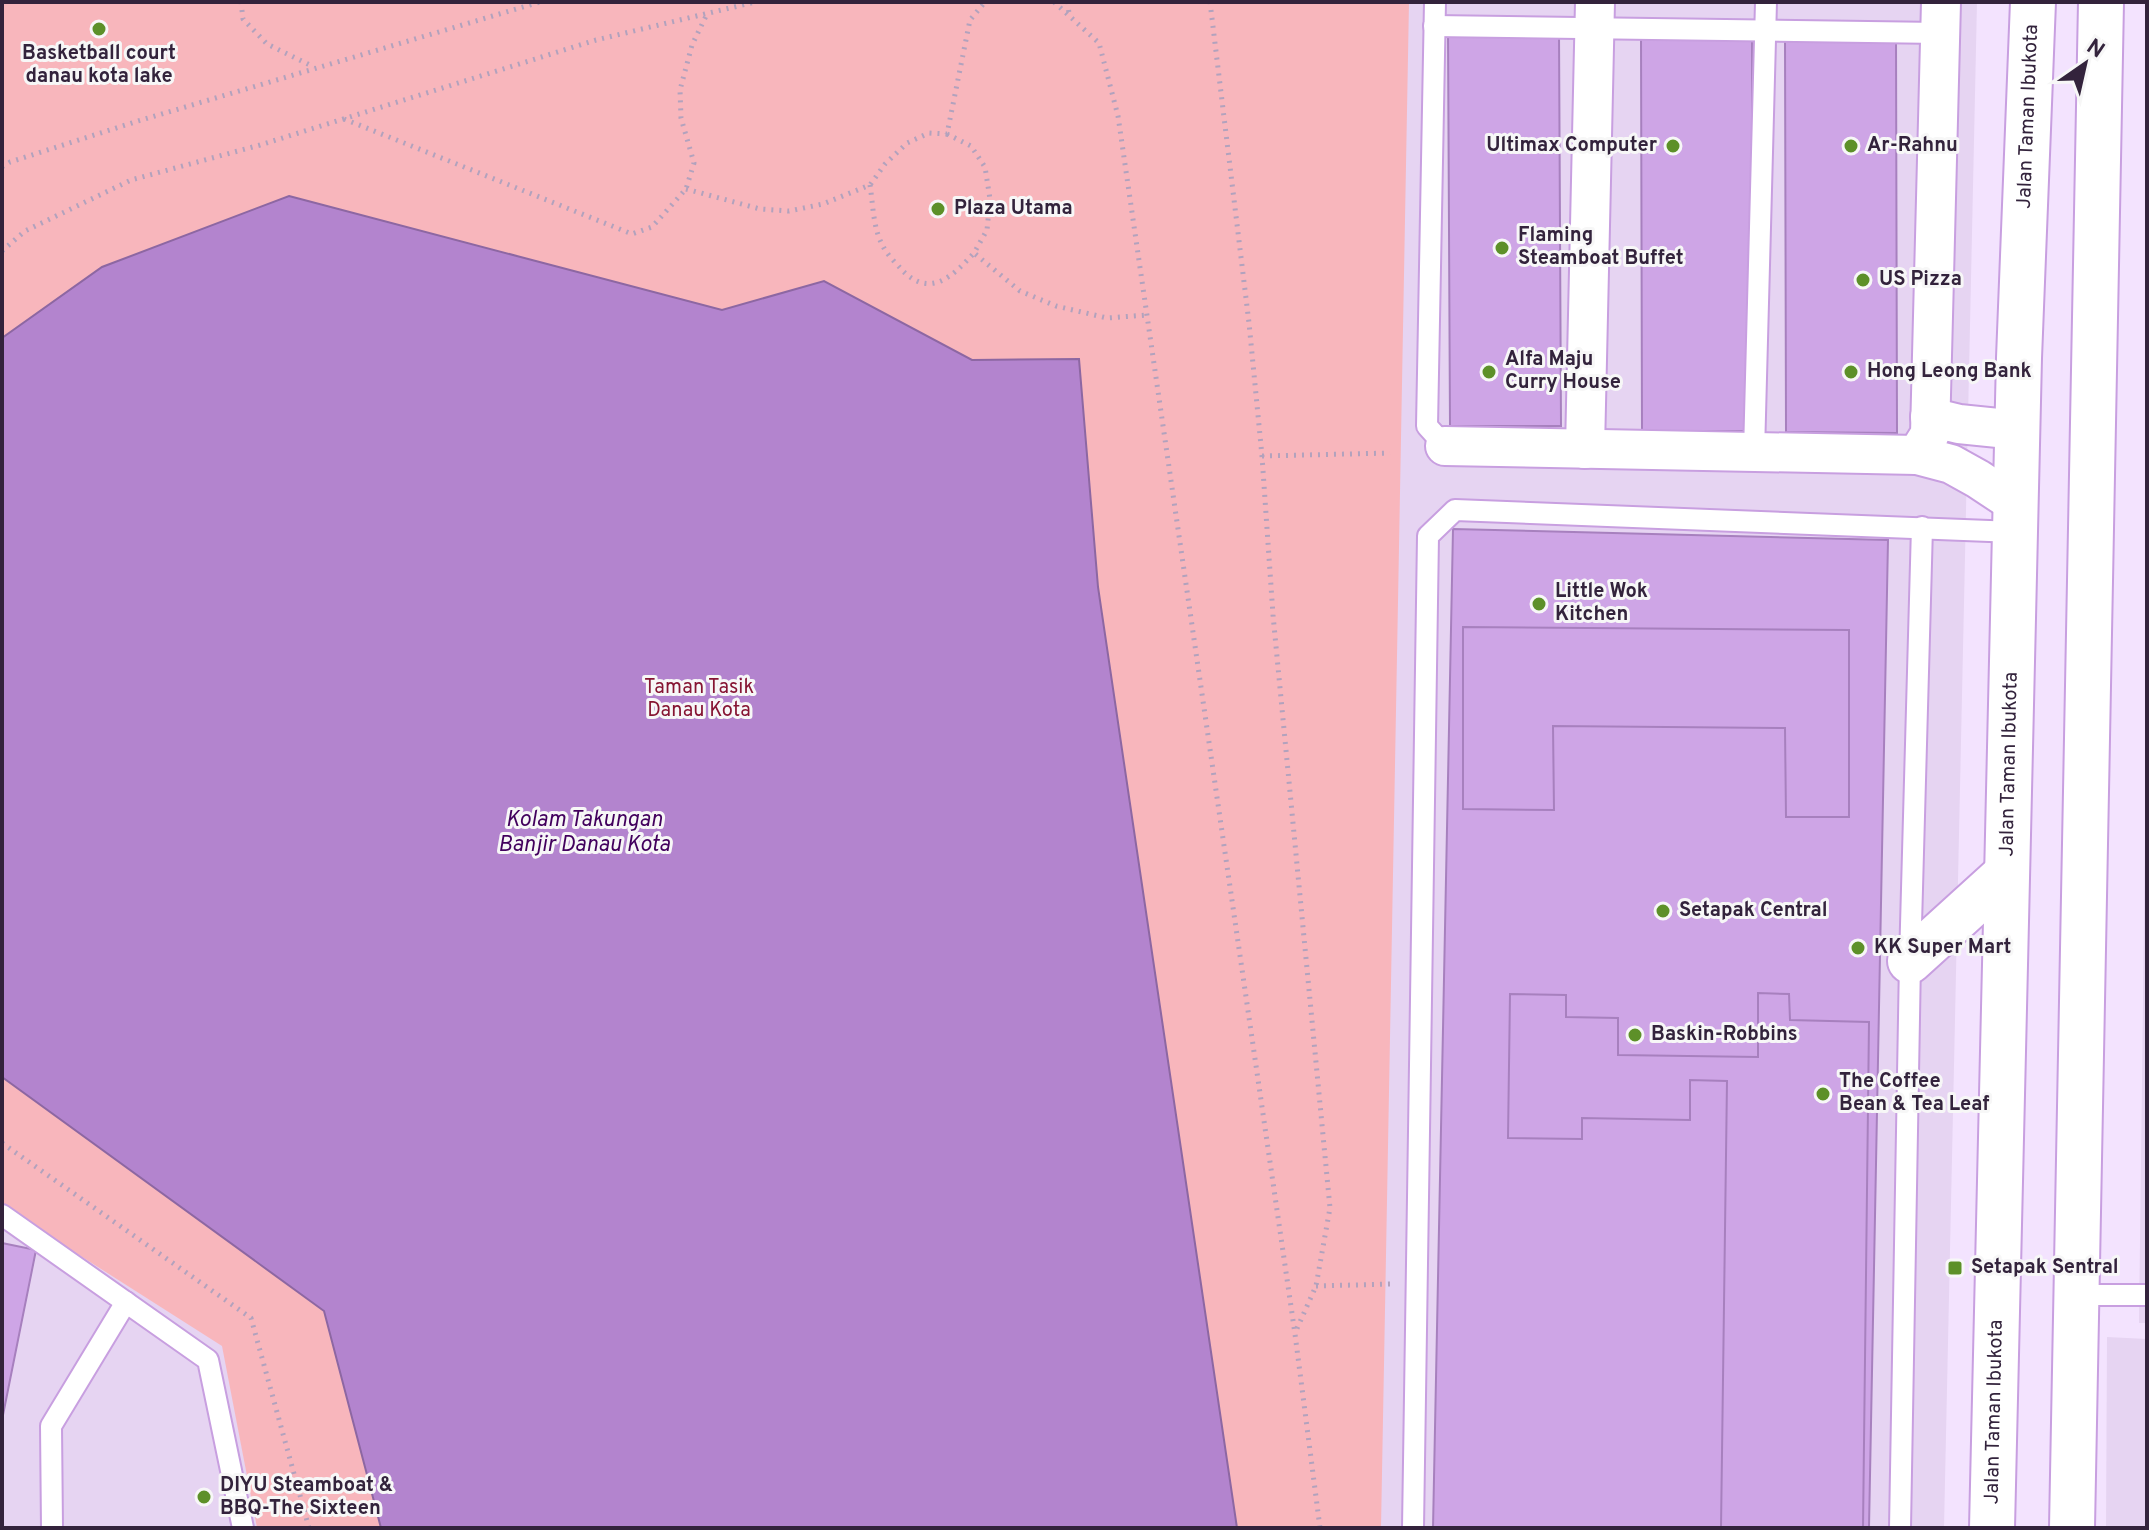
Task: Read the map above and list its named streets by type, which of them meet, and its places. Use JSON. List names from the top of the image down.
{
  "streets": {
    "main road": ["Jalan Taman Ibukota"]
  },
  "water": ["Kolam Takungan Banjir Danau Kota"],
  "parks": ["Taman Tasik Danau Kota"],
  "places": {
    "other": [
      "Basketball court danau kota lake",
      "Ultimax Computer",
      "Ar-Rahnu",
      "Plaza Utama",
      "Flaming Steamboat Buffet",
      "US Pizza",
      "Alfa Maju Curry House",
      "Hong Leong Bank",
      "Little Wok Kitchen",
      "Setapak Central",
      "KK Super Mart",
      "Baskin-Robbins",
      "The Coffee Bean & Tea Leaf",
      "DIYU Steamboat & BBQ-The Sixteen"
    ],
    "transit": ["Setapak Sentral"]
  },
  "north": "top right"
}
